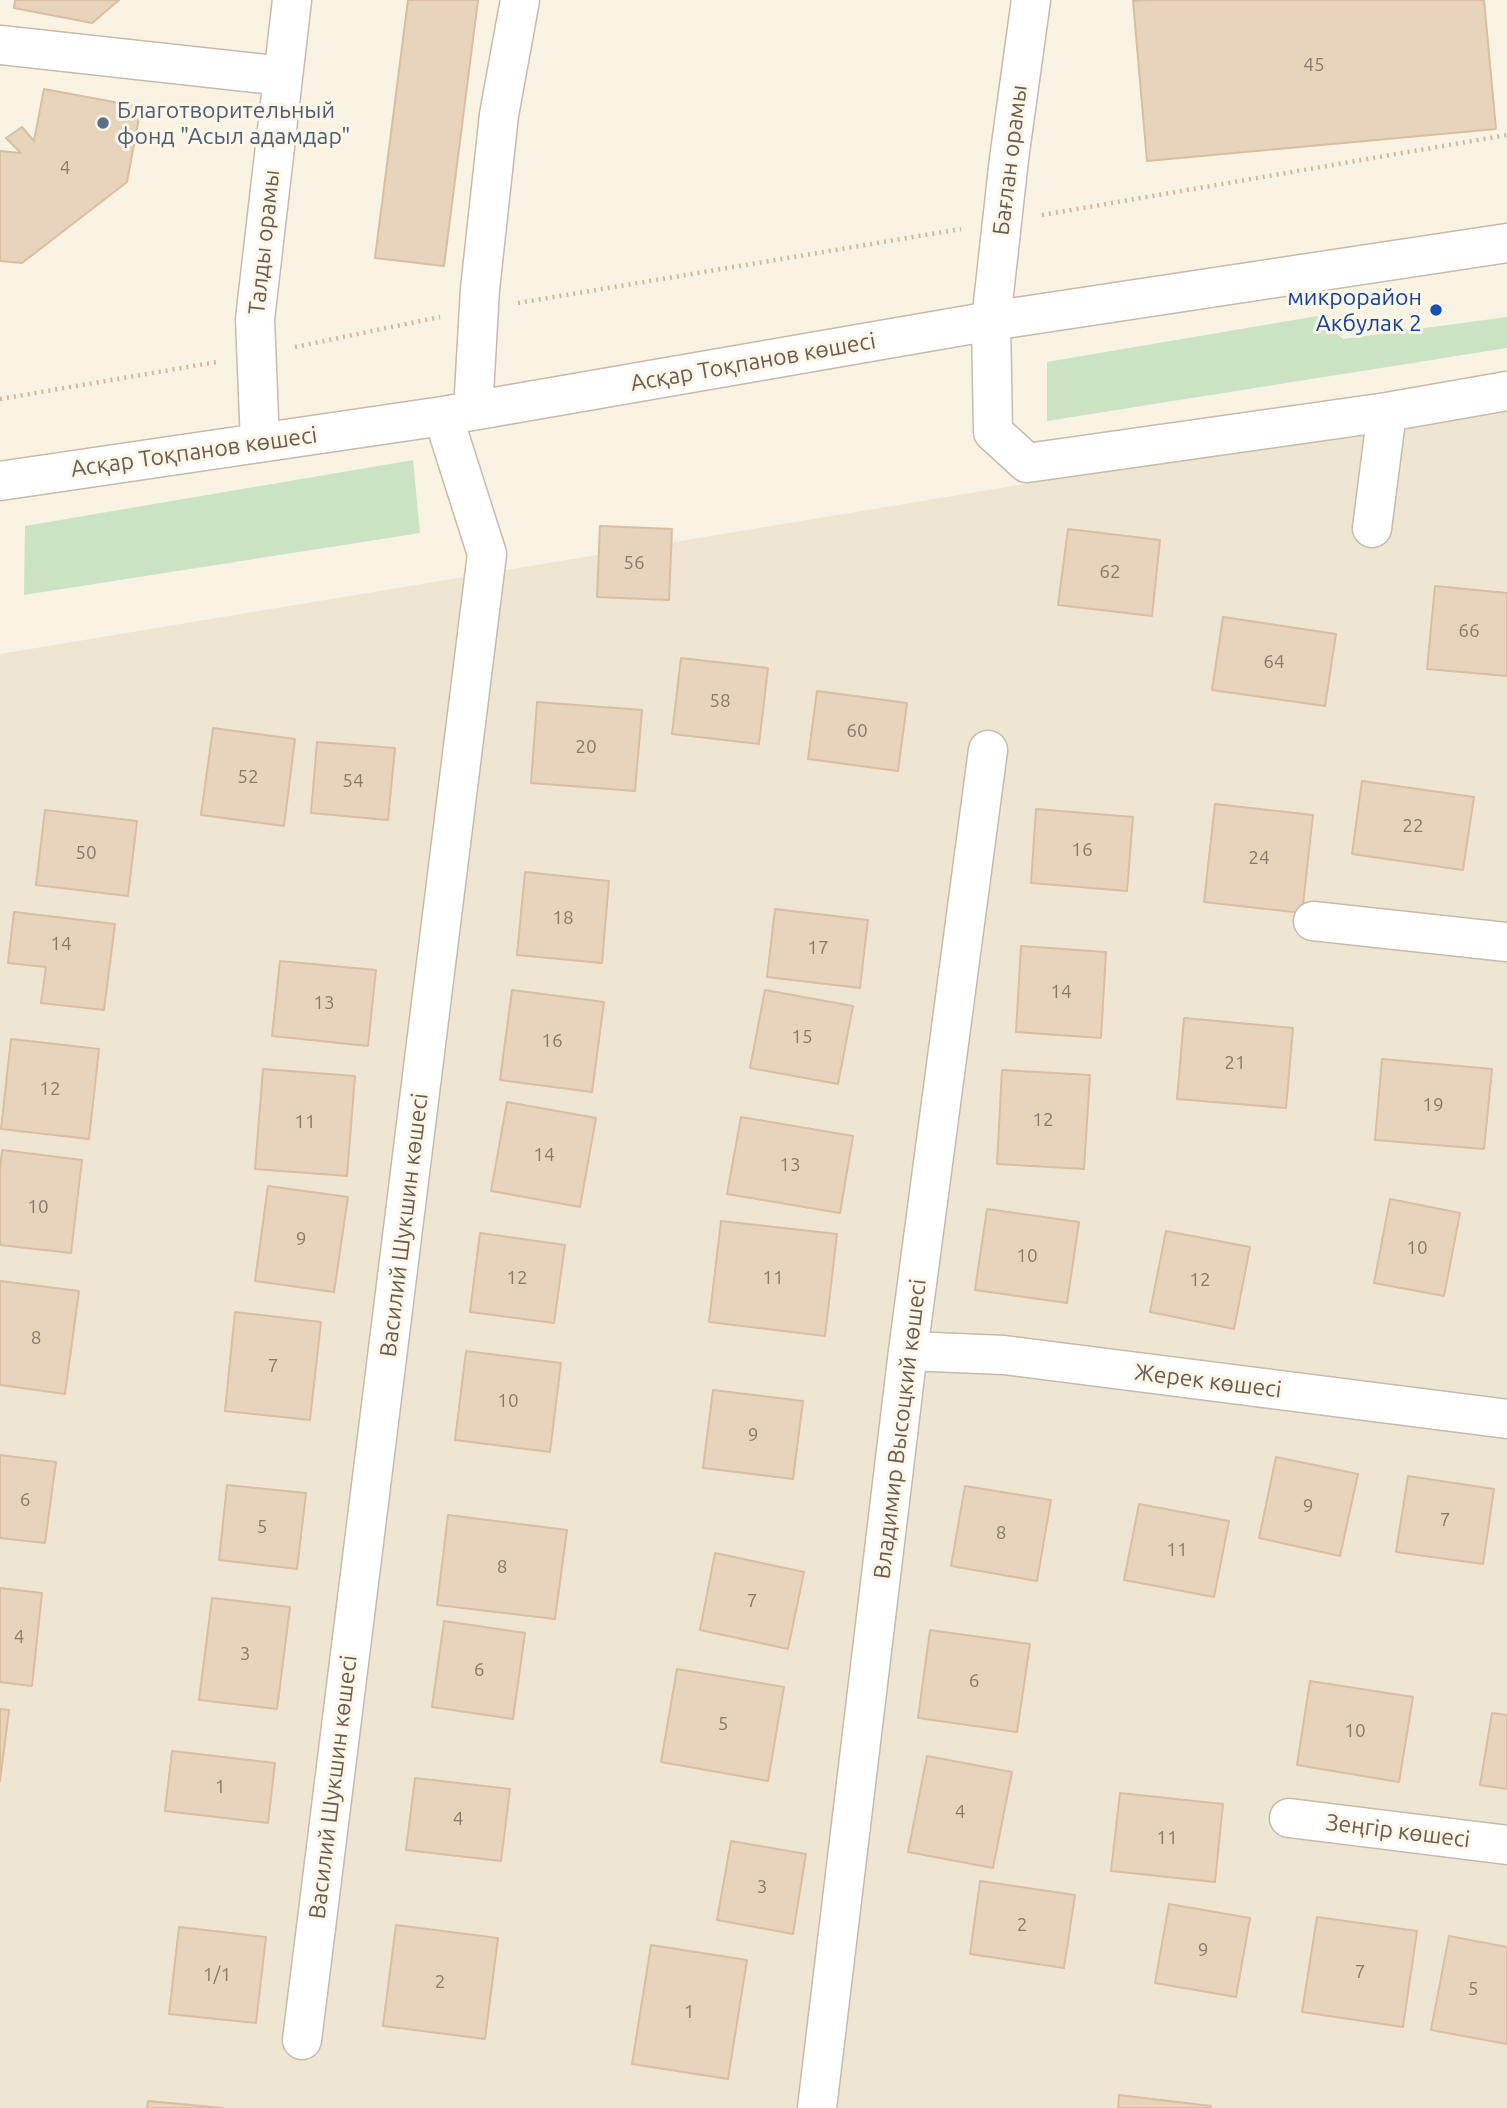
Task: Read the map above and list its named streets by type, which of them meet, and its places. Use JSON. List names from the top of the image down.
{
  "streets": {
    "street": [
      "Бағлан орамы",
      "Талды орамы",
      "Асқар Тоқпанов көшесі",
      "Василий Шукшин көшесі",
      "Жерек көшесі",
      "Владимир Высоцкий көшесі",
      "Зеңгір көшесі"
    ]
  },
  "crossings": [
    ["Бағлан орамы", "Асқар Тоқпанов көшесі"],
    ["Талды орамы", "Асқар Тоқпанов көшесі"],
    ["Асқар Тоқпанов көшесі", "Василий Шукшин көшесі"],
    ["Жерек көшесі", "Владимир Высоцкий көшесі"]
  ],
  "places": ["Благотворительный фонд \"Асыл адамдар\"", "микрорайон Акбулак 2"],
  "house_numbers": [
    "45",
    "4",
    "56",
    "62",
    "66",
    "64",
    "58",
    "60",
    "20",
    "52",
    "54",
    "22",
    "16",
    "50",
    "24",
    "18",
    "14",
    "17",
    "14",
    "13",
    "15",
    "16",
    "21",
    "12",
    "19",
    "12",
    "11",
    "14",
    "13",
    "10",
    "9",
    "10",
    "10",
    "12",
    "11",
    "12",
    "8",
    "7",
    "10",
    "9",
    "6",
    "9",
    "7",
    "5",
    "8",
    "11",
    "8",
    "7",
    "4",
    "3",
    "6",
    "6",
    "5",
    "10",
    "1",
    "4",
    "4",
    "11",
    "3",
    "2",
    "9",
    "7",
    "1/1",
    "2",
    "5",
    "1"
  ]
}
